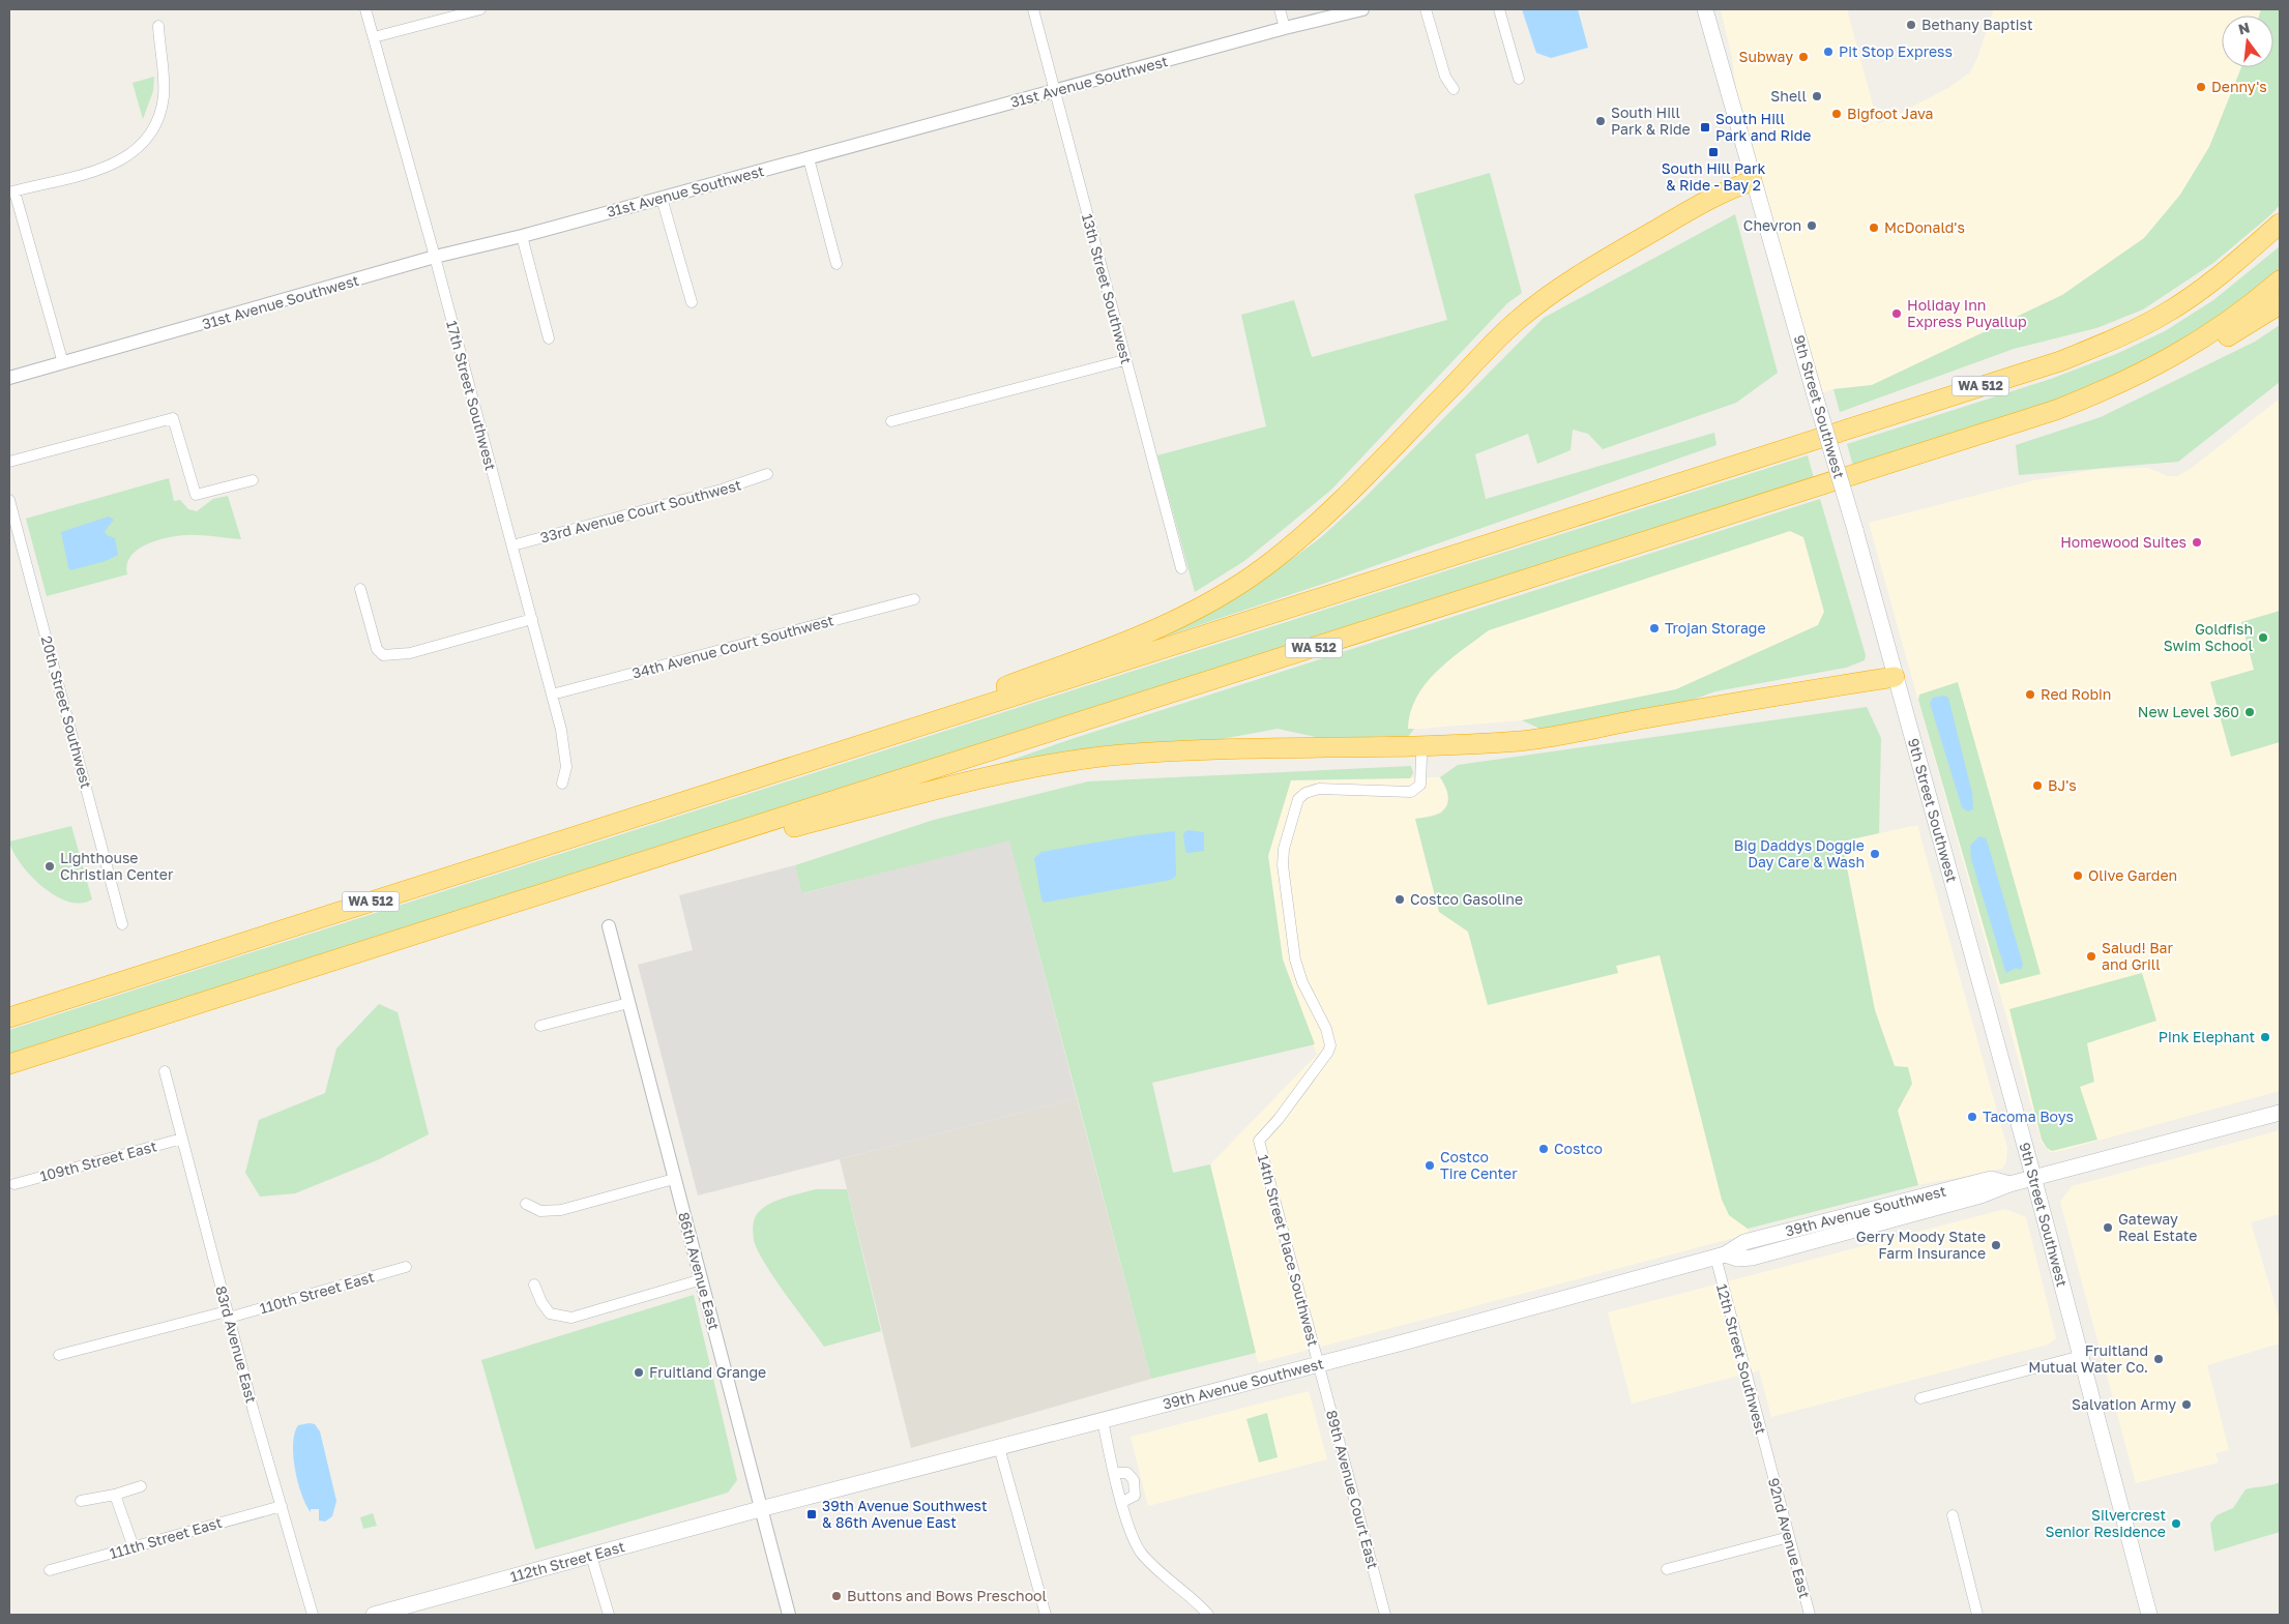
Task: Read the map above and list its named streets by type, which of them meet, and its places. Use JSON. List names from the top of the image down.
{
  "streets": {
    "highway": ["WA 512"],
    "main road": ["9th Street Southwest", "39th Avenue Southwest", "112th Street East"],
    "street": [
      "31st Avenue Southwest",
      "13th Street Southwest",
      "17th Street Southwest",
      "33rd Avenue Court Southwest",
      "34th Avenue Court Southwest",
      "20th Street Southwest",
      "109th Street East",
      "14th Street Place Southwest",
      "86th Avenue East",
      "110th Street East",
      "83rd Avenue East",
      "12th Street Southwest",
      "89th Avenue Court East",
      "111th Street East",
      "92nd Avenue East"
    ]
  },
  "crossings": [
    ["31st Avenue Southwest", "13th Street Southwest"],
    ["31st Avenue Southwest", "17th Street Southwest"],
    ["17th Street Southwest", "33rd Avenue Court Southwest"],
    ["17th Street Southwest", "34th Avenue Court Southwest"],
    ["9th Street Southwest", "39th Avenue Southwest"],
    ["109th Street East", "83rd Avenue East"],
    ["39th Avenue Southwest", "14th Street Place Southwest"],
    ["39th Avenue Southwest", "86th Avenue East"],
    ["39th Avenue Southwest", "12th Street Southwest"],
    ["39th Avenue Southwest", "89th Avenue Court East"],
    ["39th Avenue Southwest", "112th Street East"],
    ["14th Street Place Southwest", "89th Avenue Court East"],
    ["86th Avenue East", "112th Street East"],
    ["110th Street East", "83rd Avenue East"],
    ["83rd Avenue East", "111th Street East"],
    ["12th Street Southwest", "92nd Avenue East"]
  ],
  "places": {
    "other": [
      "Bethany Baptist",
      "Pit Stop Express",
      "Subway",
      "Denny's",
      "Shell",
      "Bigfoot Java",
      "South Hill Park & Ride",
      "Chevron",
      "McDonald's",
      "Holiday Inn Express Puyallup",
      "Homewood Suites",
      "Trojan Storage",
      "Goldfish Swim School",
      "Red Robin",
      "New Level 360",
      "BJ's",
      "Big Daddys Doggie Day Care & Wash",
      "Lighthouse Christian Center",
      "Olive Garden",
      "Costco Gasoline",
      "Salud! Bar and Grill",
      "Pink Elephant",
      "Tacoma Boys",
      "Costco",
      "Costco Tire Center",
      "Gateway Real Estate",
      "Gerry Moody State Farm Insurance",
      "Fruitland Mutual Water Co.",
      "Fruitland Grange",
      "Salvation Army",
      "Silvercrest Senior Residence",
      "Buttons and Bows Preschool"
    ],
    "transit": ["South Hill Park and Ride", "South Hill Park & Ride - Bay 2", "39th Avenue Southwest & 86th Avenue East"]
  },
  "north": "top"
}
